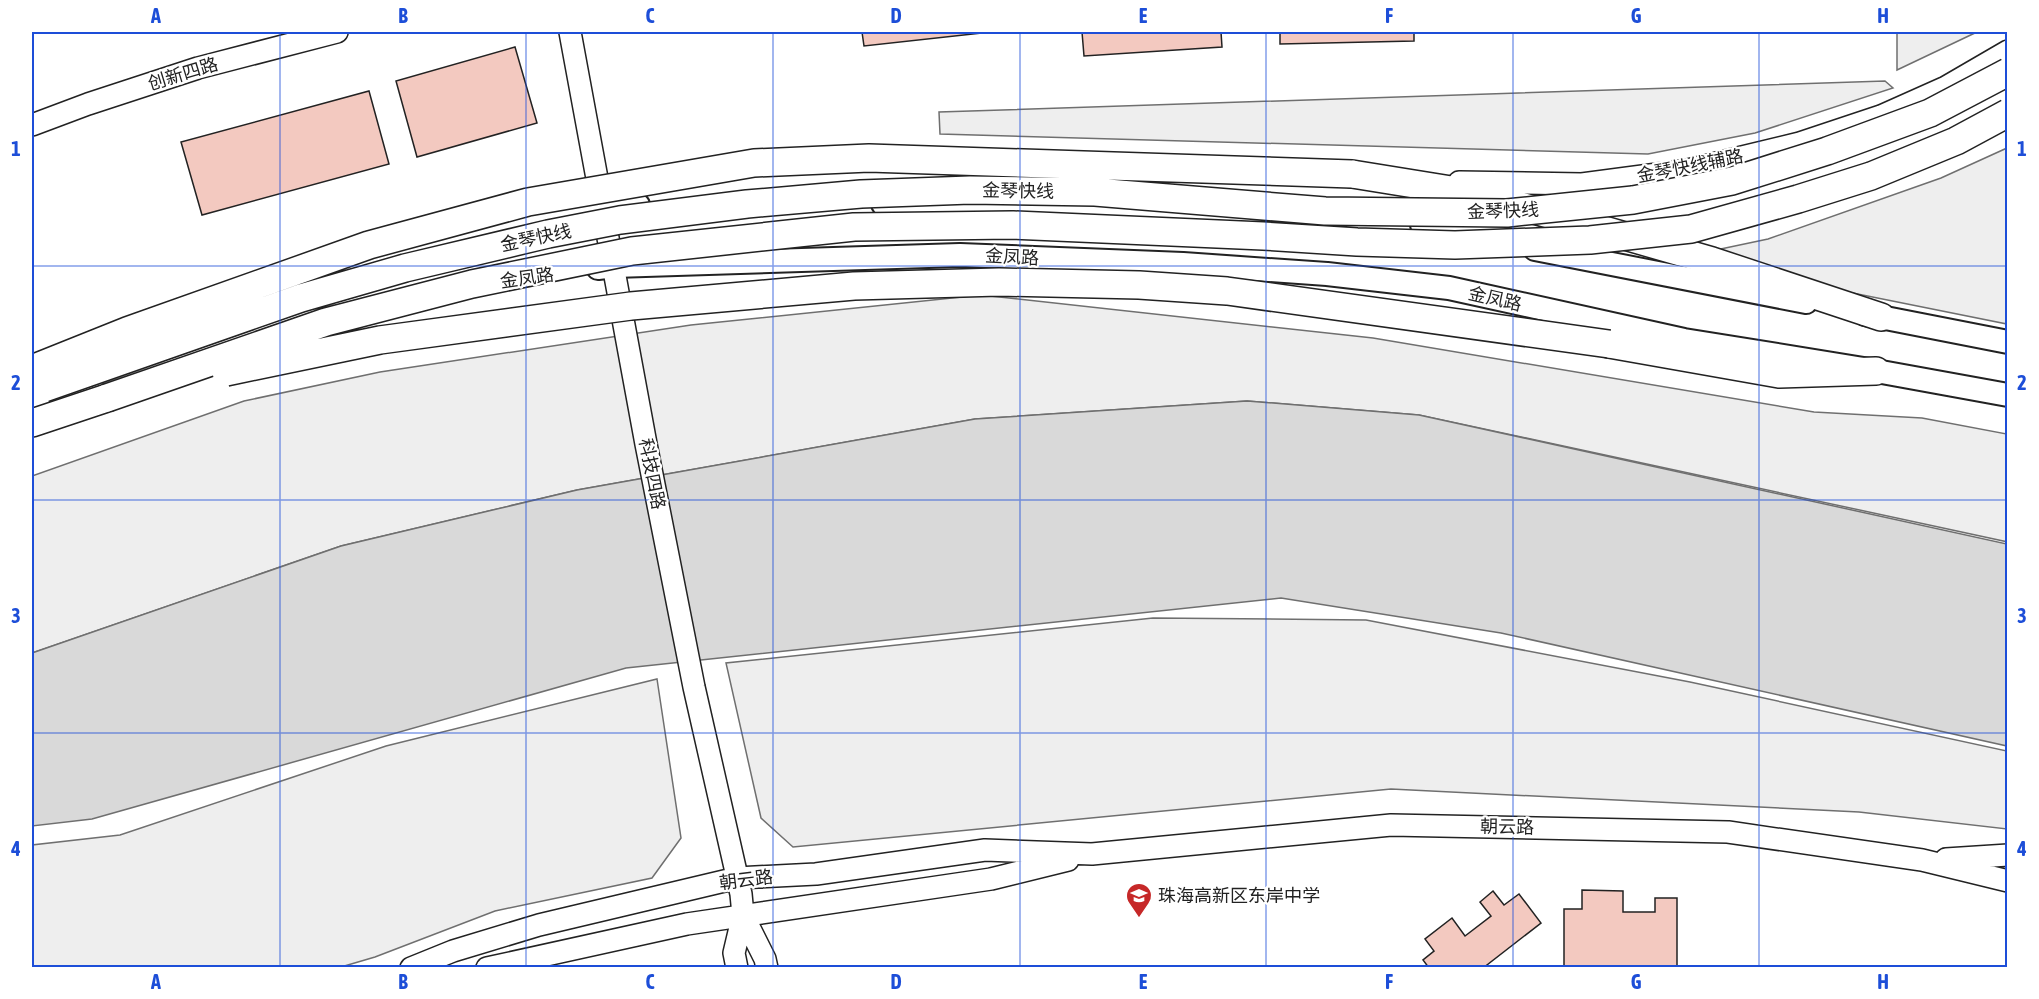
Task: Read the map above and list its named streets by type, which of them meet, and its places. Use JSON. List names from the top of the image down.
{
  "streets": {
    "highway": ["金琴快线"],
    "main road": ["金凤路"],
    "street": [
      "创新四路",
      "金琴快线辅路",
      "科技四路",
      "朝云路"
    ]
  },
  "crossings": [
    ["金凤路", "科技四路"],
    ["科技四路", "朝云路"]
  ],
  "places": {
    "school or university": ["珠海高新区东岸中学"]
  },
  "grid": {
    "columns": [
      "A",
      "B",
      "C",
      "D",
      "E",
      "F",
      "G",
      "H"
    ],
    "rows": [
      "1",
      "2",
      "3",
      "4"
    ]
  }
}
